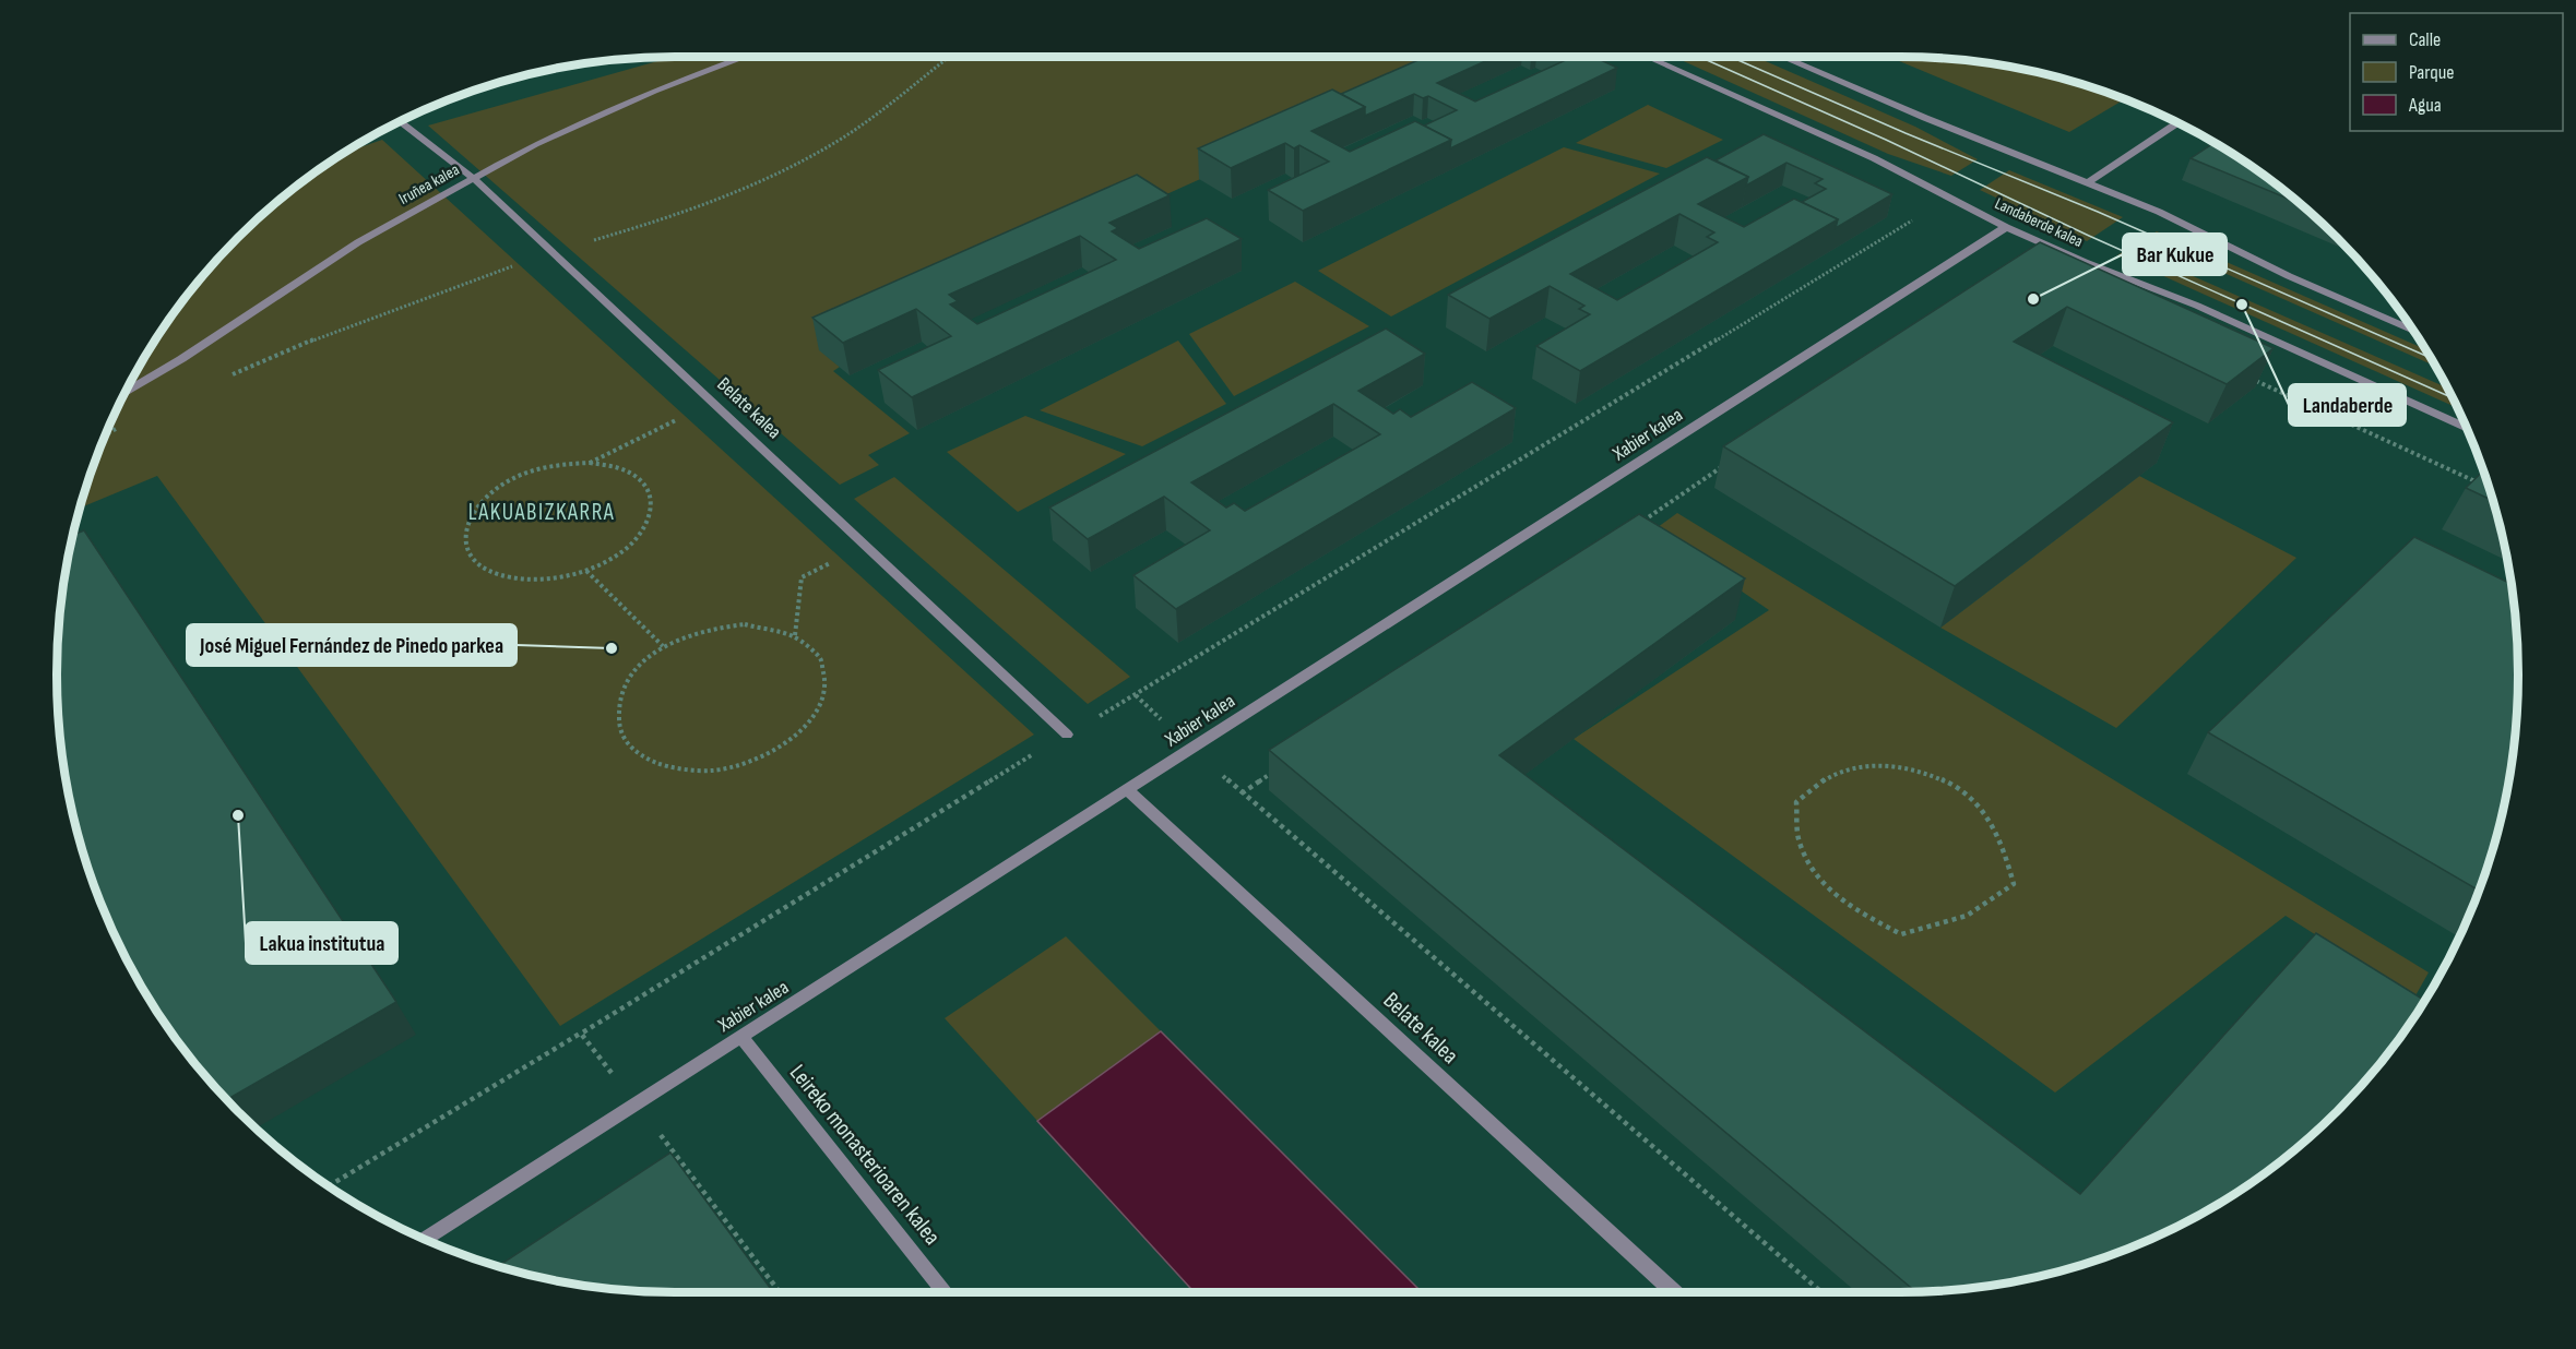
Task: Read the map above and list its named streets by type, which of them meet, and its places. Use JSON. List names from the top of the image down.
{
  "streets": {
    "street": [
      "Iruñea kalea",
      "Landaberde kalea",
      "Belate kalea",
      "Xabier kalea",
      "Leireko monasterioaren kalea"
    ]
  },
  "crossings": [
    ["Iruñea kalea", "Belate kalea"],
    ["Landaberde kalea", "Xabier kalea"],
    ["Belate kalea", "Xabier kalea"],
    ["Xabier kalea", "Leireko monasterioaren kalea"]
  ],
  "districts": ["LAKUABIZKARRA"],
  "places": [
    "Bar Kukue",
    "Landaberde",
    "José Miguel Fernández de Pinedo parkea",
    "Lakua institutua"
  ],
  "legend": ["Calle", "Parque", "Agua"]
}
